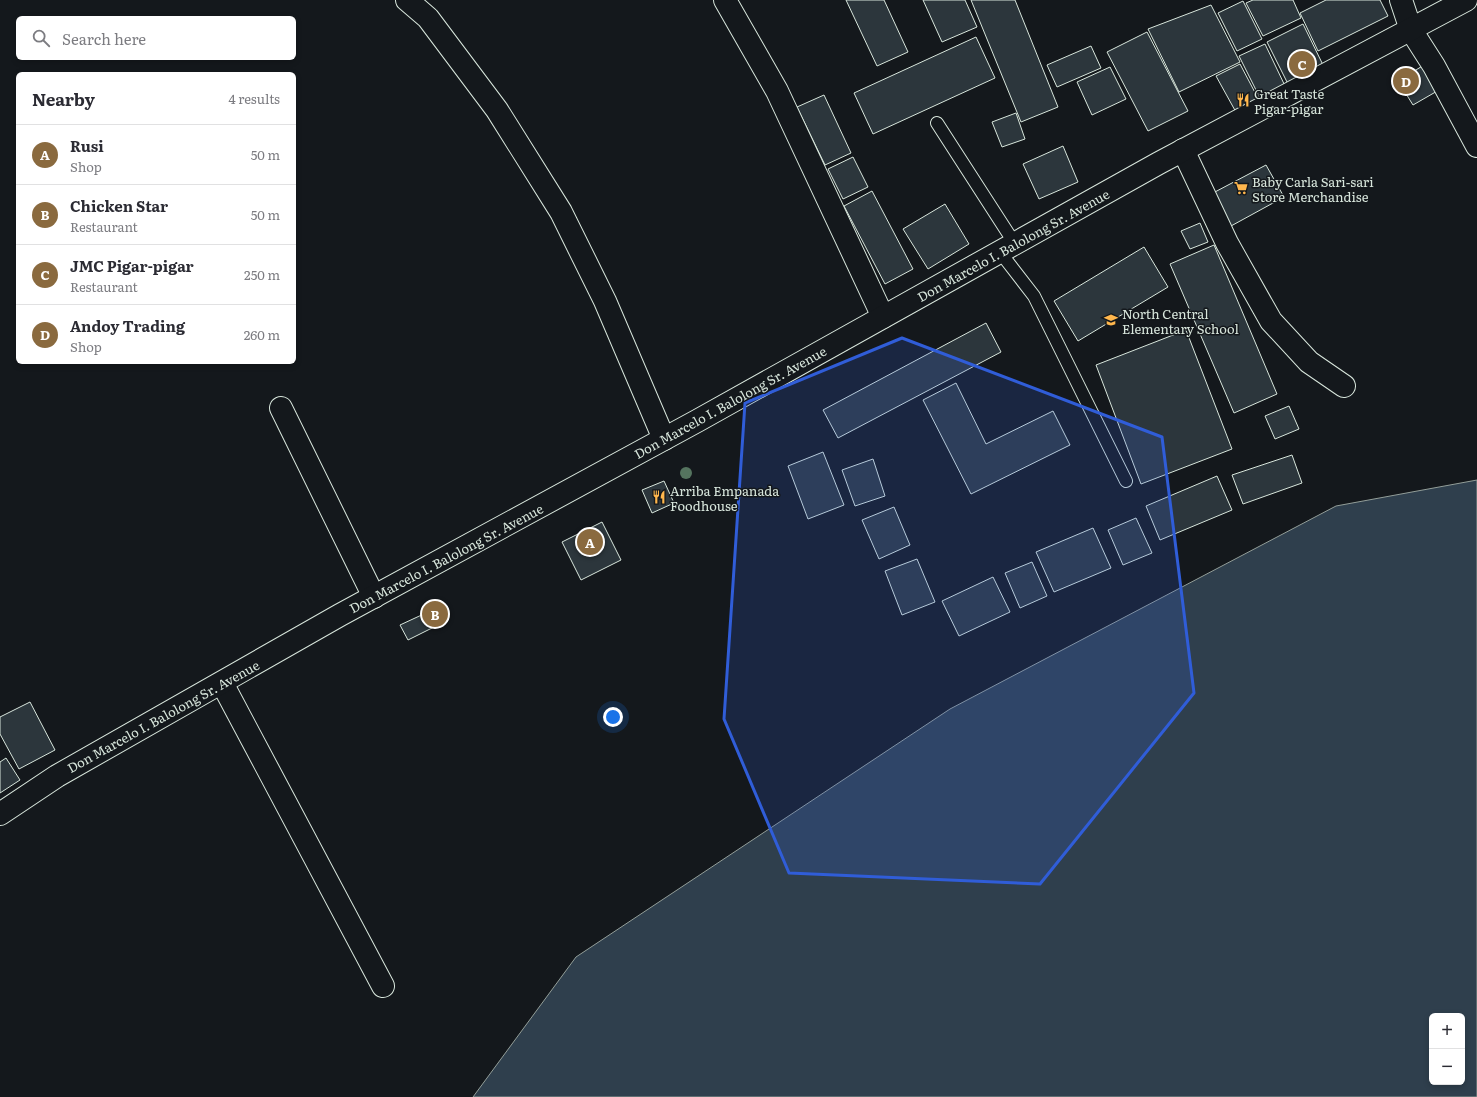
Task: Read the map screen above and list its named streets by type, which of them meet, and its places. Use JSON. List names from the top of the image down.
{
  "streets": {
    "street": ["Don Marcelo I. Balolong Sr. Avenue"]
  },
  "places": {
    "restaurant": ["Great Taste Pigar-pigar", "Arriba Empanada Foodhouse"],
    "supermarket": ["Baby Carla Sari-sari Store Merchandise"],
    "school or university": ["North Central Elementary School"]
  },
  "page": {
    "search": "Search here",
    "pins": [
      "C",
      "D",
      "A",
      "B"
    ],
    "heading": ["Nearby", "4 results"],
    "list": [
      {
        "mark": "A",
        "name": "Rusi",
        "note": "Shop",
        "value": "50 m"
      },
      {
        "mark": "B",
        "name": "Chicken Star",
        "note": "Restaurant",
        "value": "50 m"
      },
      {
        "mark": "C",
        "name": "JMC Pigar-pigar",
        "note": "Restaurant",
        "value": "250 m"
      },
      {
        "mark": "D",
        "name": "Andoy Trading",
        "note": "Shop",
        "value": "260 m"
      }
    ],
    "map_buttons": ["+", "−"]
  }
}
